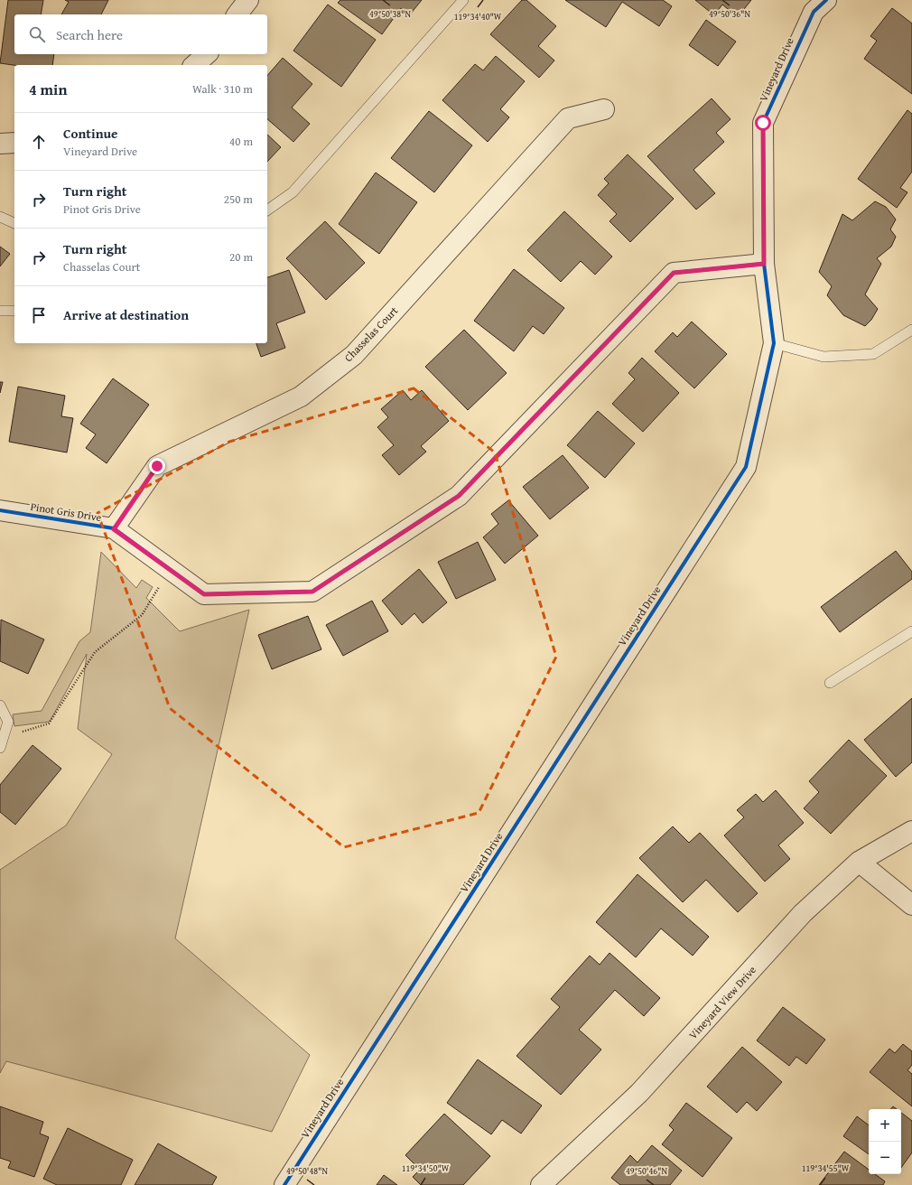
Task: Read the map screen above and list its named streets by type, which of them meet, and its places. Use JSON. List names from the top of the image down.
{
  "streets": {
    "street": [
      "Vineyard Drive",
      "Chasselas Court",
      "Pinot Gris Drive",
      "Vineyard View Drive"
    ]
  },
  "crossings": [
    ["Vineyard Drive", "Pinot Gris Drive"],
    ["Chasselas Court", "Pinot Gris Drive"]
  ],
  "page": {
    "search": "Search here",
    "heading": ["4 min", "Walk · 310 m"],
    "list": [
      ["Continue", "Vineyard Drive", "40 m"],
      ["Turn right", "Pinot Gris Drive", "250 m"],
      ["Turn right", "Chasselas Court", "20 m"],
      "Arrive at destination"
    ],
    "map_buttons": ["+", "−"]
  },
  "coordinates": [
    "49°50'38\"N",
    "49°50'36\"N",
    "119°34'40\"W",
    "119°34'50\"W",
    "119°34'55\"W",
    "49°50'48\"N",
    "49°50'46\"N"
  ]
}
